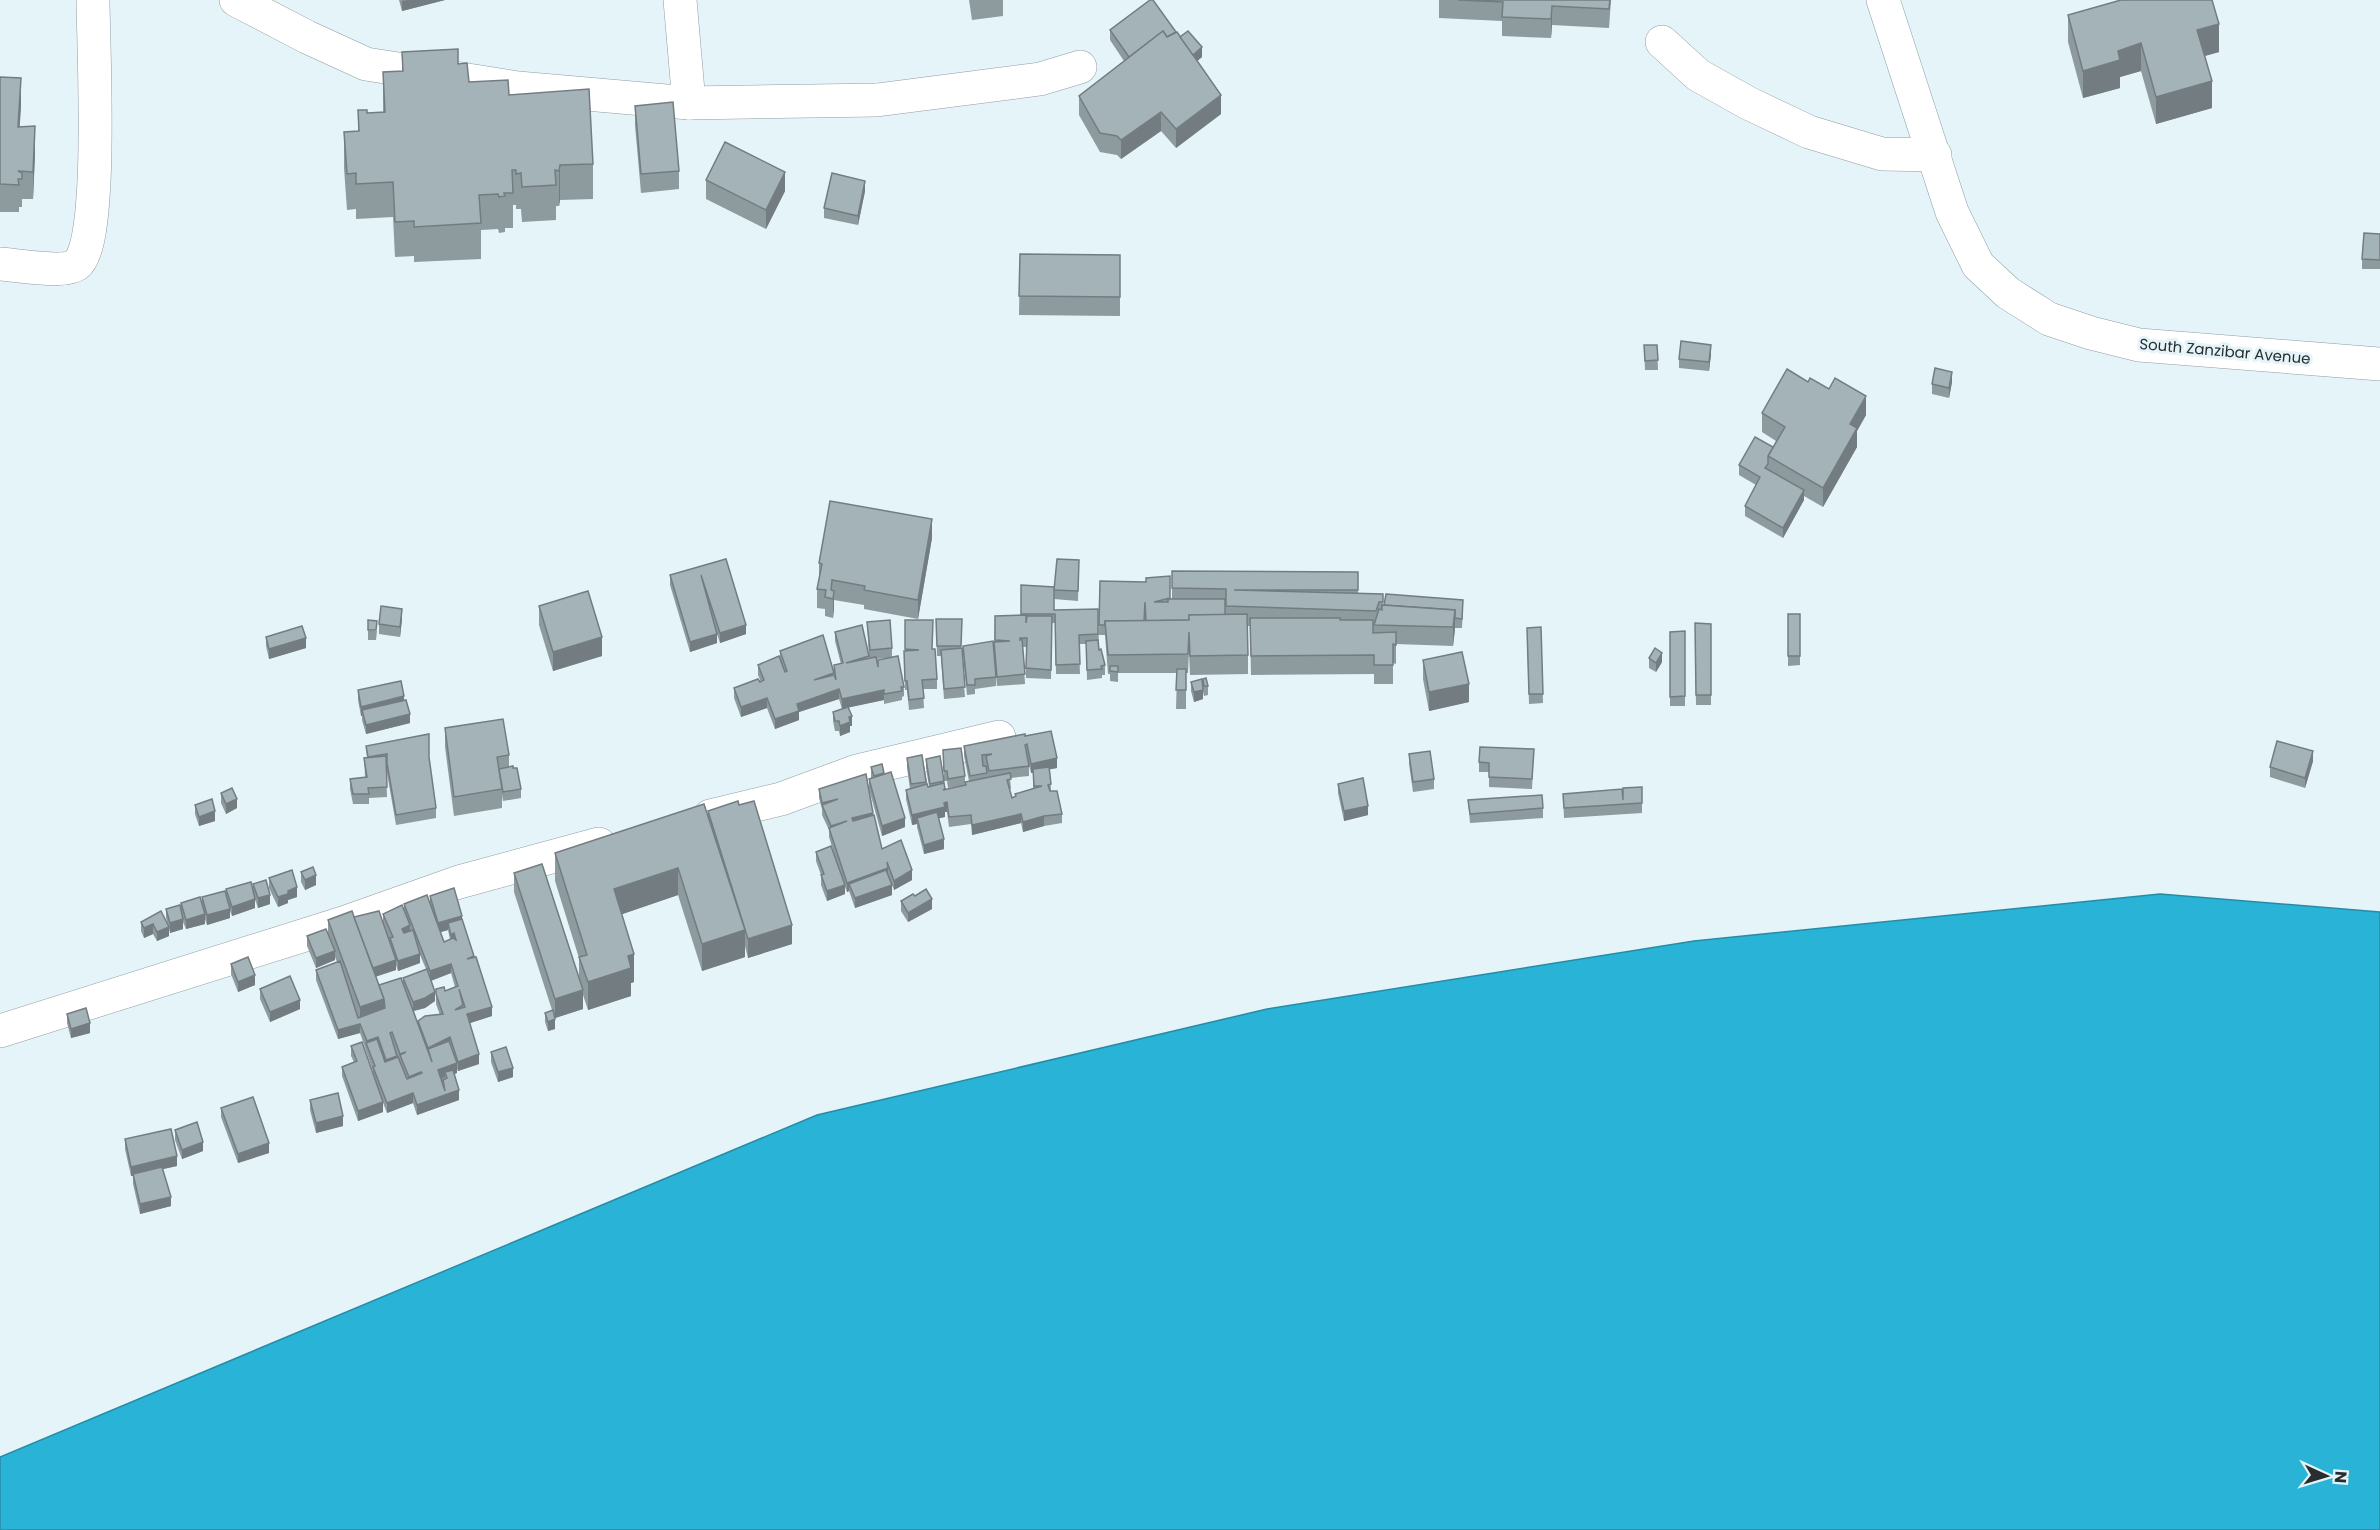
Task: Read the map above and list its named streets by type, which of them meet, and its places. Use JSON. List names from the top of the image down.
{
  "streets": {
    "street": ["South Zanzibar Avenue"]
  },
  "north": "right"
}
